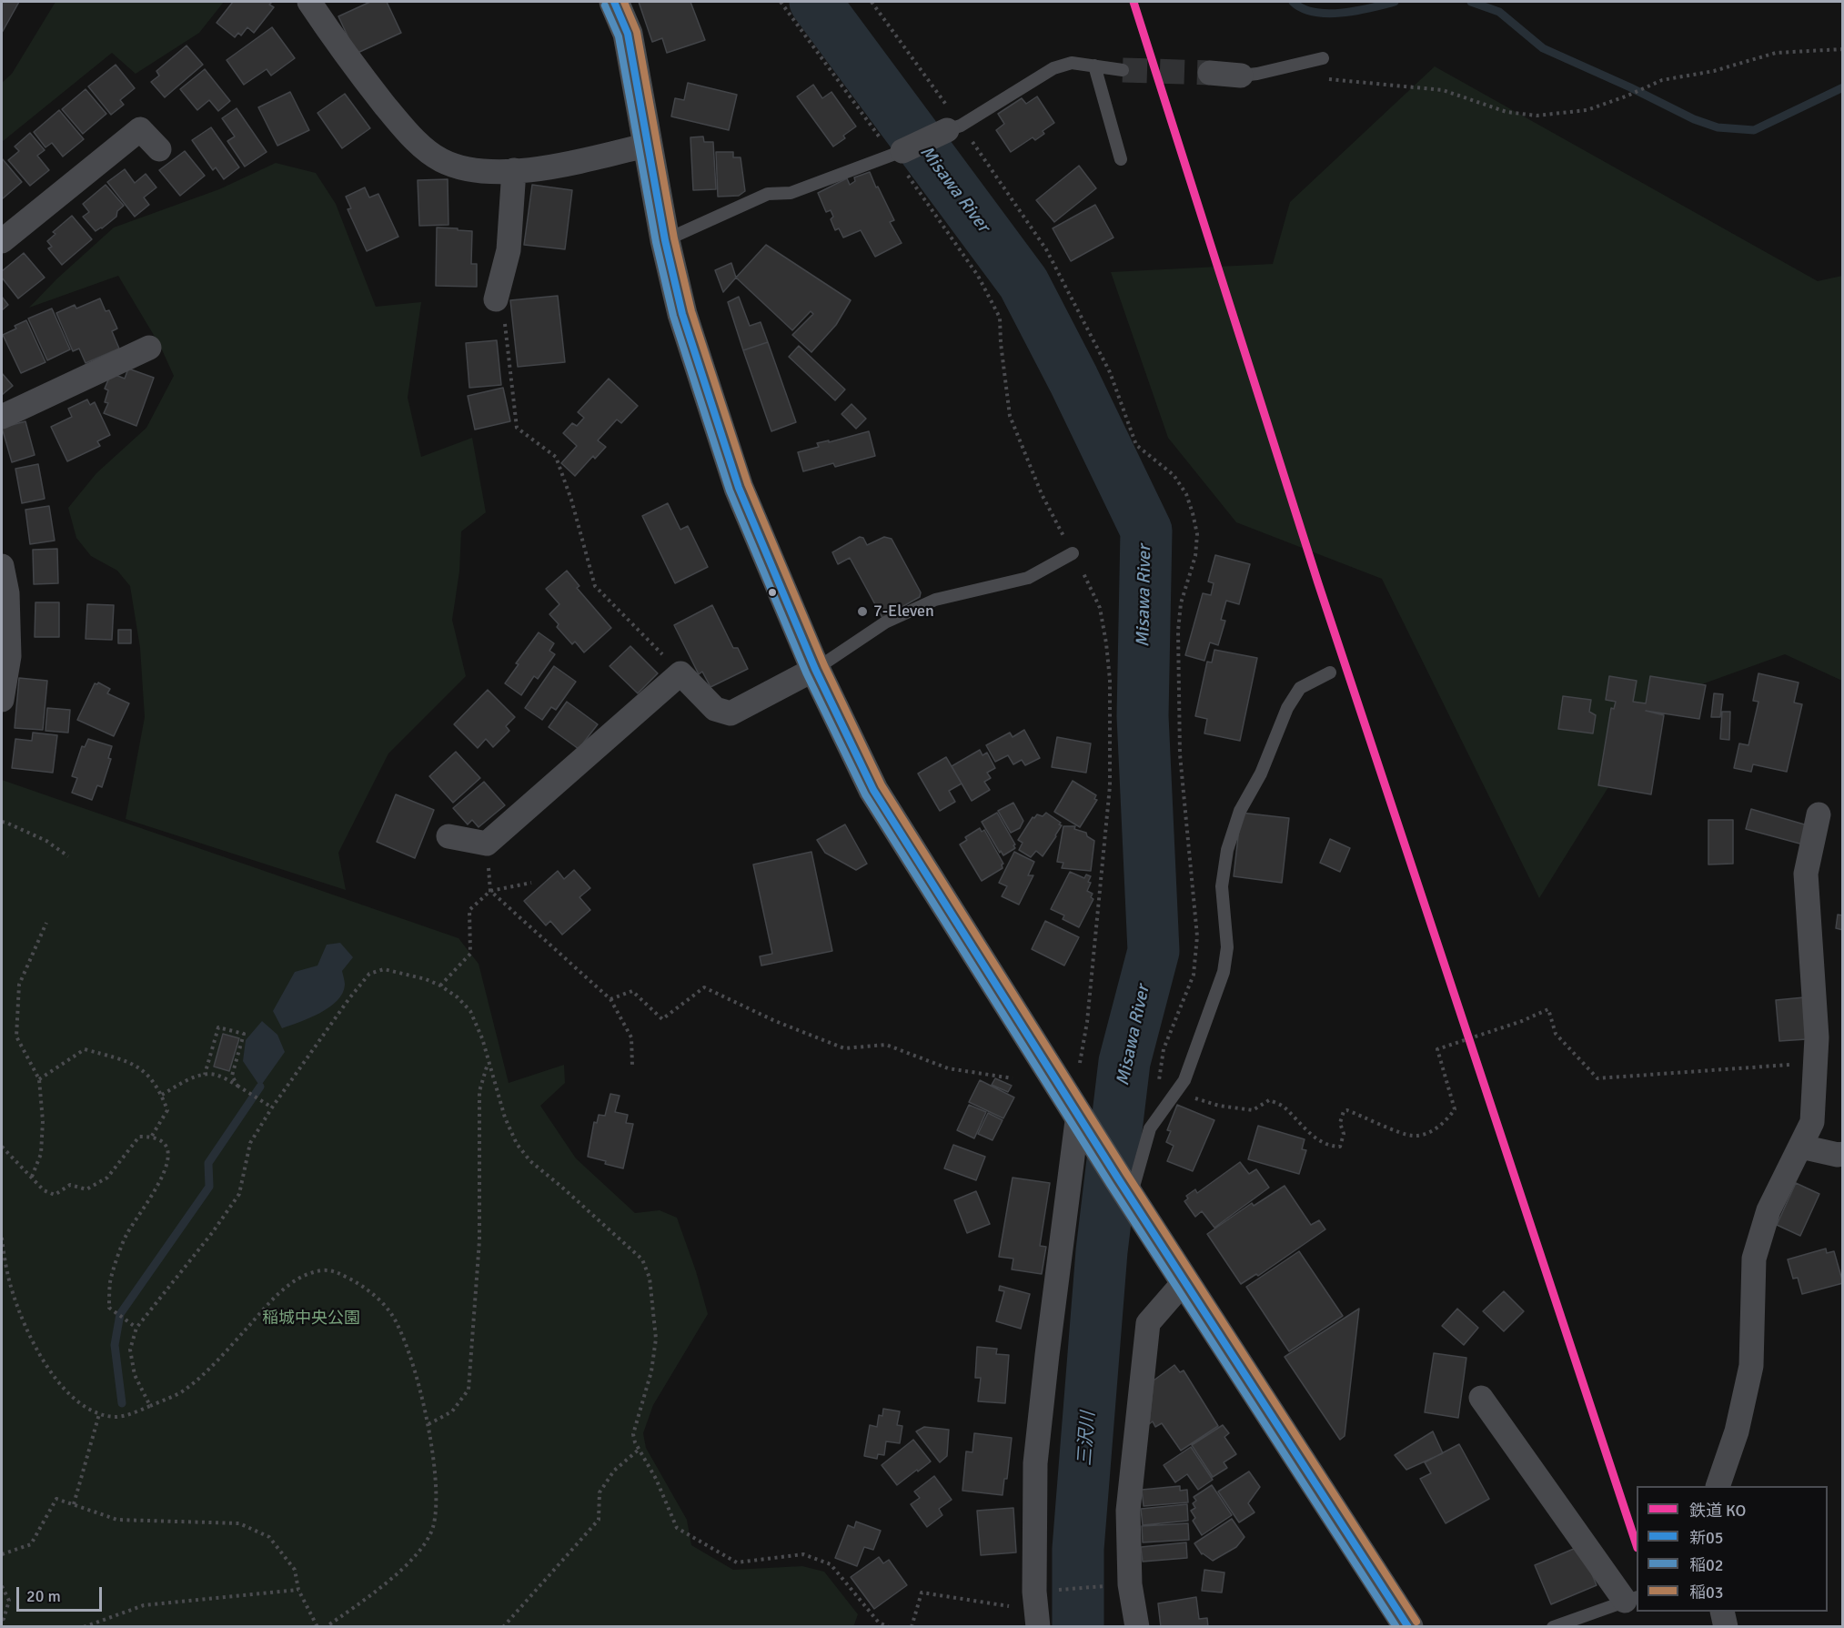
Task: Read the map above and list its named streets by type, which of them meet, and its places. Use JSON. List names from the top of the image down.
{
  "water": ["Misawa River", "三沢川"],
  "parks": ["稲城中央公園"],
  "places": ["7-Eleven"],
  "lines": [
    "rail line KO",
    "transit line 新05",
    "transit line 稲03",
    "transit line 稲02"
  ],
  "legend": [
    "鉄道 KO",
    "新05",
    "稲02",
    "稲03"
  ],
  "scale_bar": "20 m"
}
